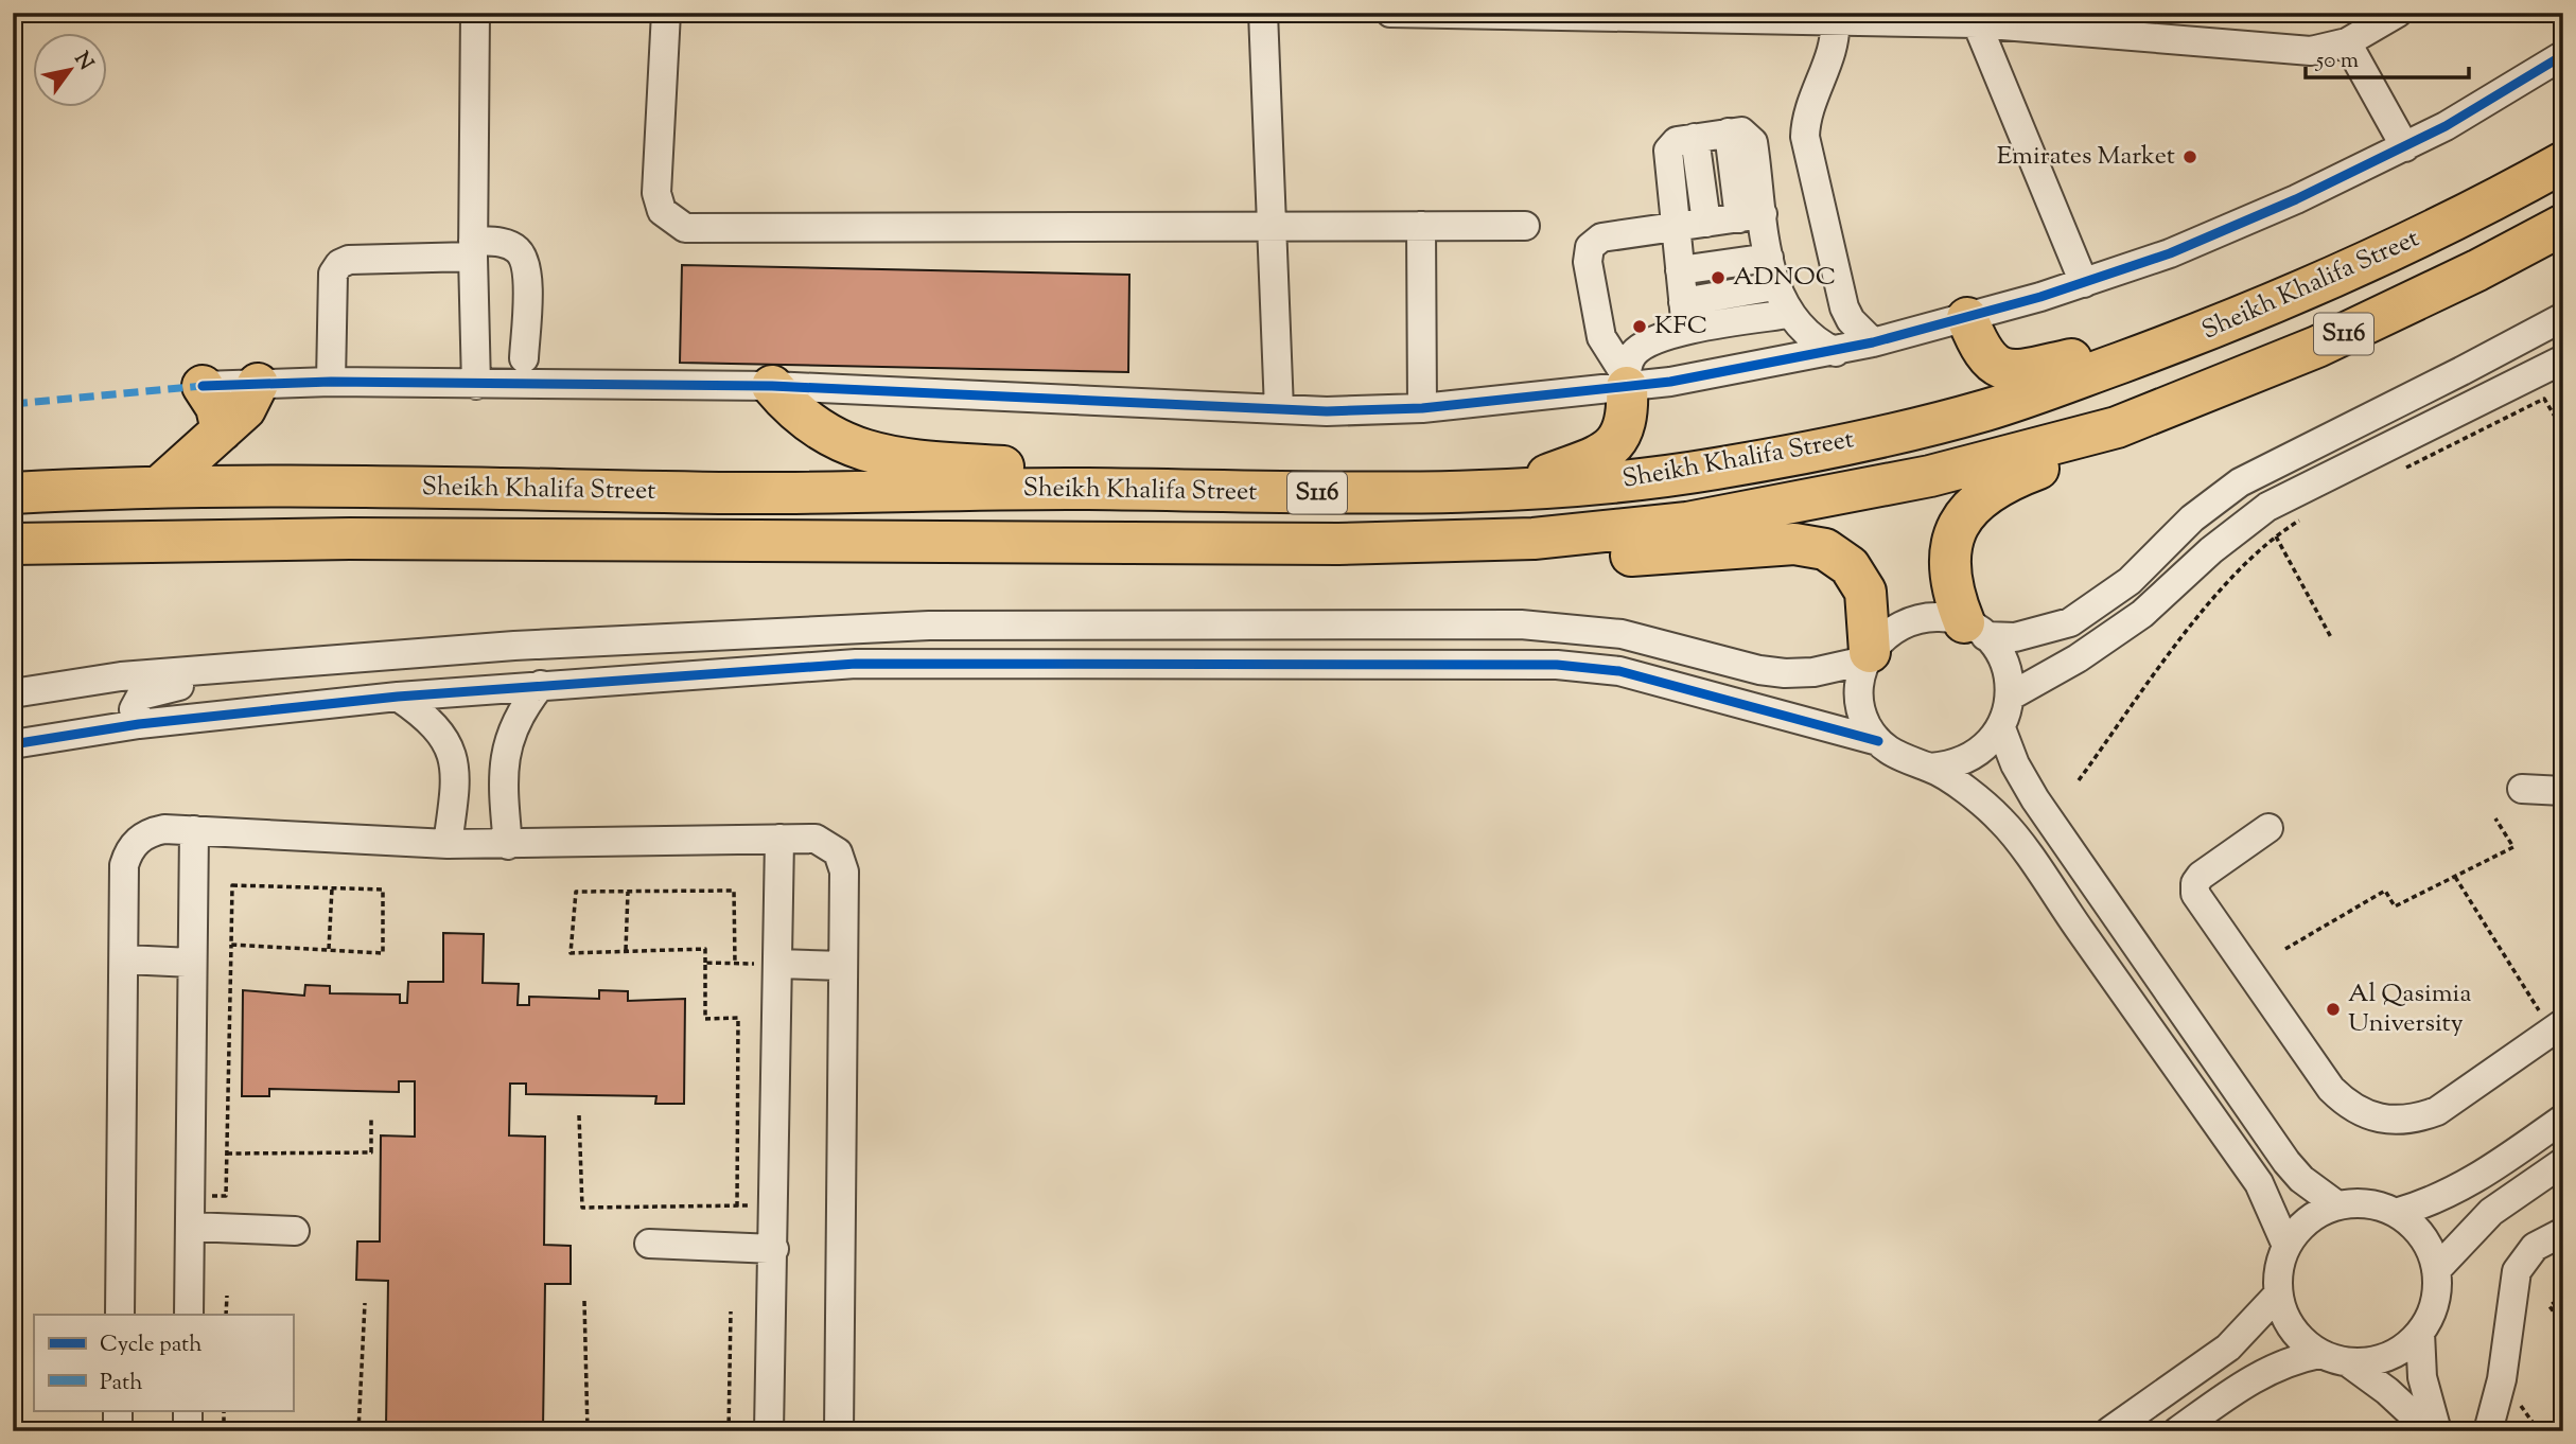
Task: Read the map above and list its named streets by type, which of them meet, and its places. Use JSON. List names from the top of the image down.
{
  "streets": {
    "highway": ["Sheikh Khalifa Street", "S116"]
  },
  "places": [
    "Emirates Market",
    "ADNOC",
    "KFC",
    "Al Qasimia University"
  ],
  "legend": ["Cycle path", "Path"],
  "scale_bar": "50 m",
  "north": "top right"
}
